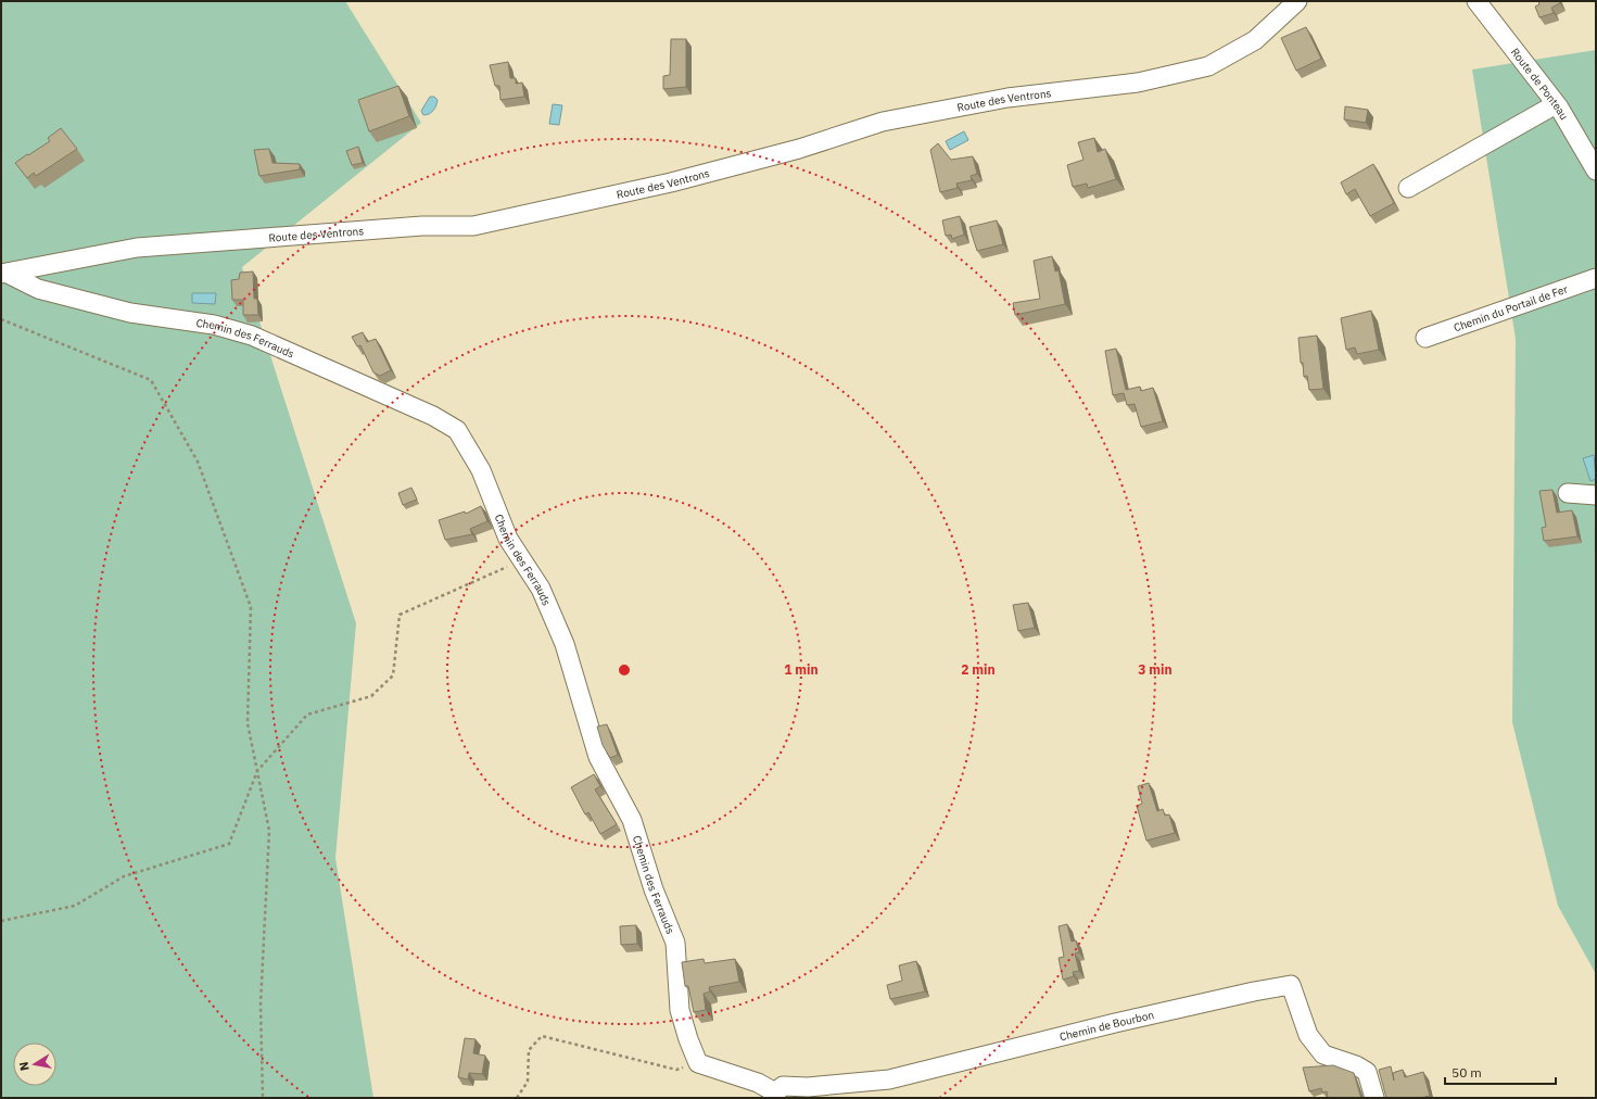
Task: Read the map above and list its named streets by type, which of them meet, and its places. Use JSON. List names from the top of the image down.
{
  "streets": {
    "street": [
      "Route de Ponteau",
      "Route des Ventrons",
      "Chemin du Portail de Fer",
      "Chemin des Ferrauds",
      "Chemin de Bourbon"
    ]
  },
  "crossings": [
    ["Route des Ventrons", "Chemin des Ferrauds"]
  ],
  "scale_bar": "50 m",
  "north": "left",
  "rings": ["1 min", "2 min", "3 min"]
}
